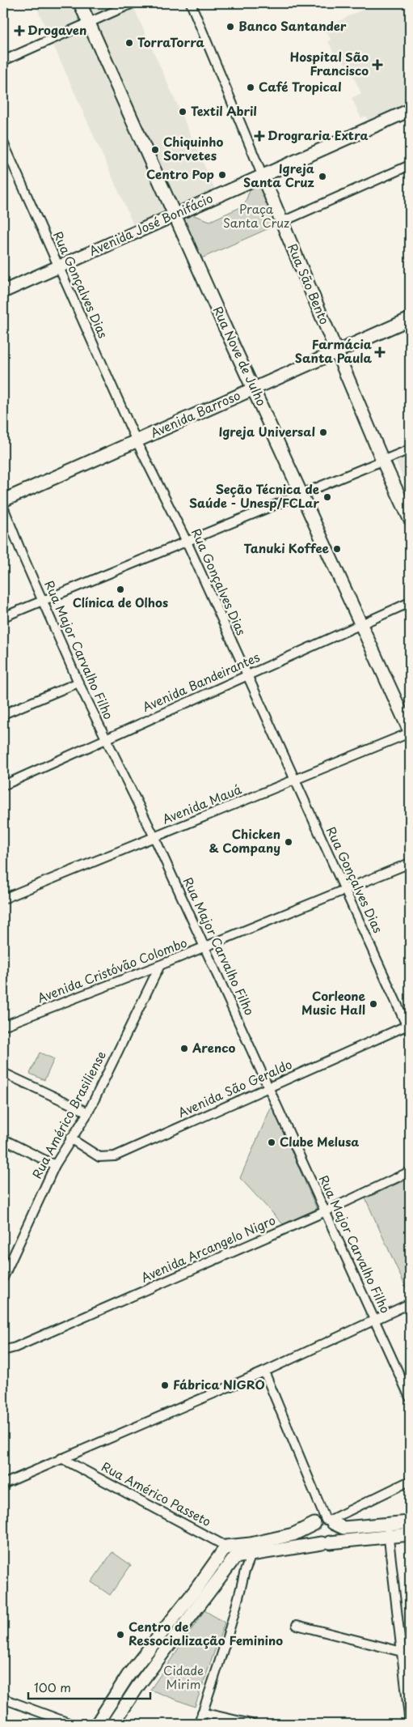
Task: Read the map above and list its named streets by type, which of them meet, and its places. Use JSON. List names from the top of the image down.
{
  "streets": {
    "street": [
      "Avenida José Bonifácio",
      "Rua São Bento",
      "Rua Gonçalves Dias",
      "Rua Nove de Julho",
      "Avenida Barroso",
      "Rua Major Carvalho Filho",
      "Avenida Bandeirantes",
      "Avenida Mauá",
      "Avenida Cristóvão Colombo",
      "Avenida São Geraldo",
      "Rua Américo Brasiliense",
      "Avenida Arcangelo Nigro",
      "Rua Américo Passeto"
    ]
  },
  "crossings": [
    ["Avenida José Bonifácio", "Rua São Bento"],
    ["Avenida José Bonifácio", "Rua Gonçalves Dias"],
    ["Avenida José Bonifácio", "Rua Nove de Julho"],
    ["Rua São Bento", "Avenida Barroso"],
    ["Rua Gonçalves Dias", "Avenida Barroso"],
    ["Rua Gonçalves Dias", "Avenida Bandeirantes"],
    ["Rua Gonçalves Dias", "Avenida Mauá"],
    ["Rua Gonçalves Dias", "Avenida Cristóvão Colombo"],
    ["Rua Gonçalves Dias", "Avenida São Geraldo"],
    ["Rua Nove de Julho", "Avenida Barroso"],
    ["Rua Nove de Julho", "Avenida Bandeirantes"],
    ["Rua Nove de Julho", "Avenida Mauá"],
    ["Rua Major Carvalho Filho", "Avenida Bandeirantes"],
    ["Rua Major Carvalho Filho", "Avenida Mauá"],
    ["Rua Major Carvalho Filho", "Avenida Cristóvão Colombo"],
    ["Rua Major Carvalho Filho", "Avenida São Geraldo"],
    ["Rua Major Carvalho Filho", "Avenida Arcangelo Nigro"],
    ["Avenida Cristóvão Colombo", "Rua Américo Brasiliense"],
    ["Avenida São Geraldo", "Rua Américo Brasiliense"]
  ],
  "parks": ["Praça Santa Cruz", "Cidade Mirim"],
  "places": {
    "other": [
      "Banco Santander",
      "TorraTorra",
      "Café Tropical",
      "Textil Abril",
      "Chiquinho Sorvetes",
      "Centro Pop",
      "Igreja Santa Cruz",
      "Igreja Universal",
      "Seção Técnica de Saúde - Unesp/FCLar",
      "Tanuki Koffee",
      "Clínica de Olhos",
      "Chicken & Company",
      "Corleone Music Hall",
      "Arenco",
      "Clube Melusa",
      "Fábrica NIGRO",
      "Centro de Ressocialização Feminino"
    ],
    "health": [
      "Drogaven",
      "Hospital São Francisco",
      "Drograria Extra",
      "Farmácia Santa Paula"
    ]
  },
  "scale_bar": "100 m"
}
